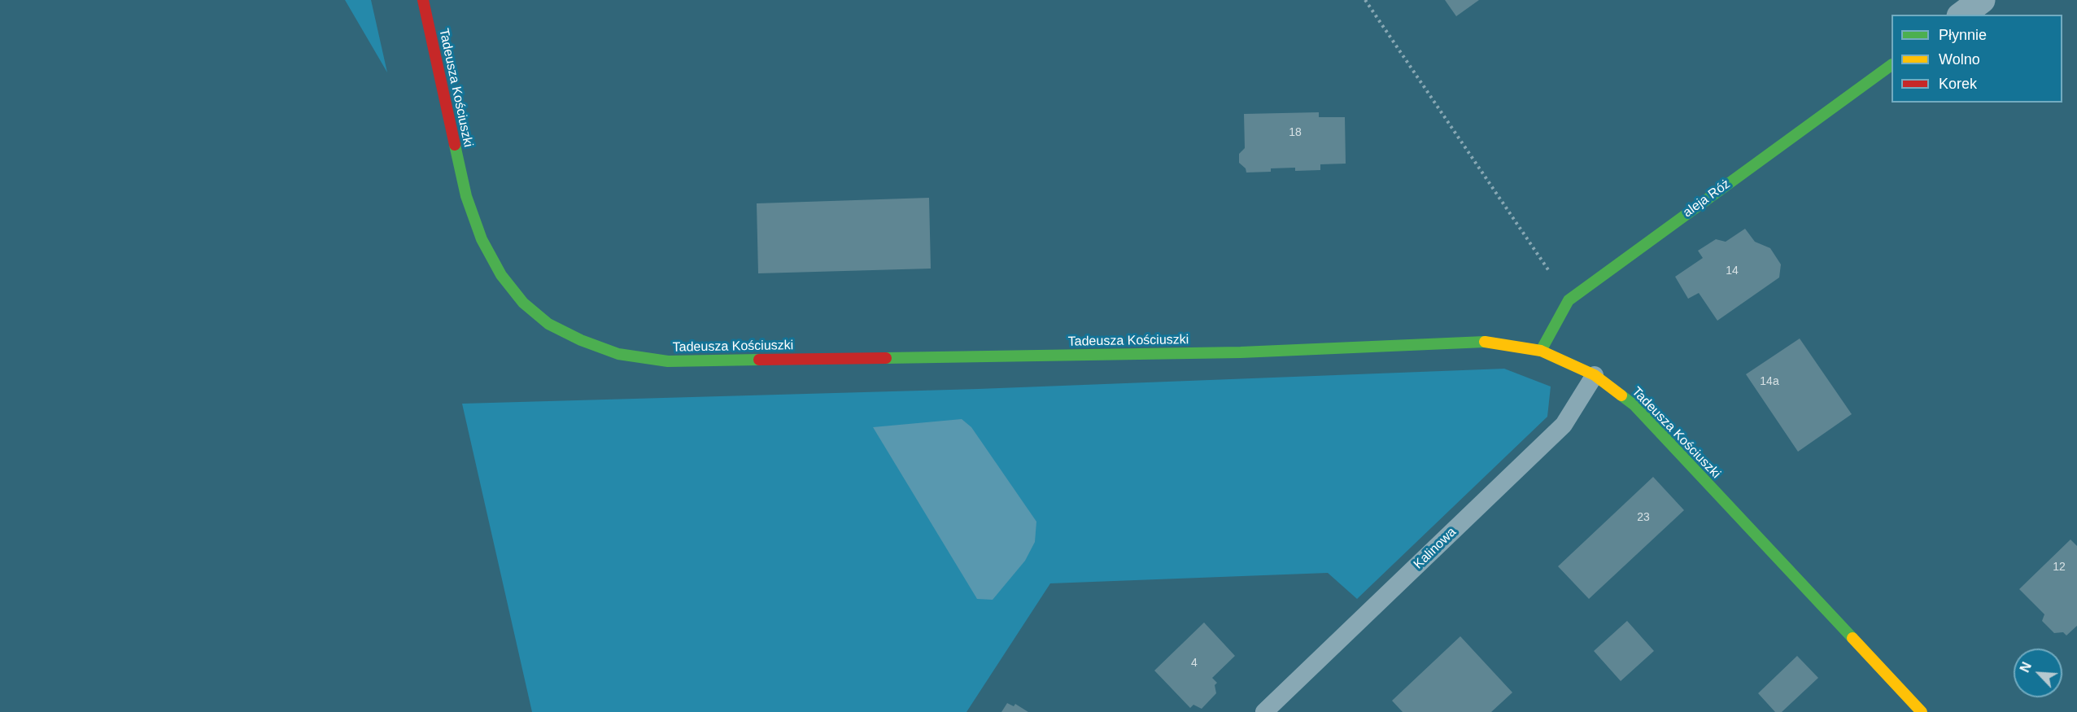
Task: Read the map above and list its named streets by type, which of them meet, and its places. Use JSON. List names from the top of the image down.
{
  "streets": {
    "street": ["Tadeusza Kościuszki", "aleja Róż"],
    "lane": ["Kalinowa"]
  },
  "crossings": [
    ["Tadeusza Kościuszki", "aleja Róż"],
    ["Tadeusza Kościuszki", "Kalinowa"]
  ],
  "house_numbers": [
    "18",
    "14",
    "14a",
    "23",
    "12",
    "4"
  ],
  "legend": ["Płynnie", "Wolno", "Korek"],
  "north": "top left"
}
